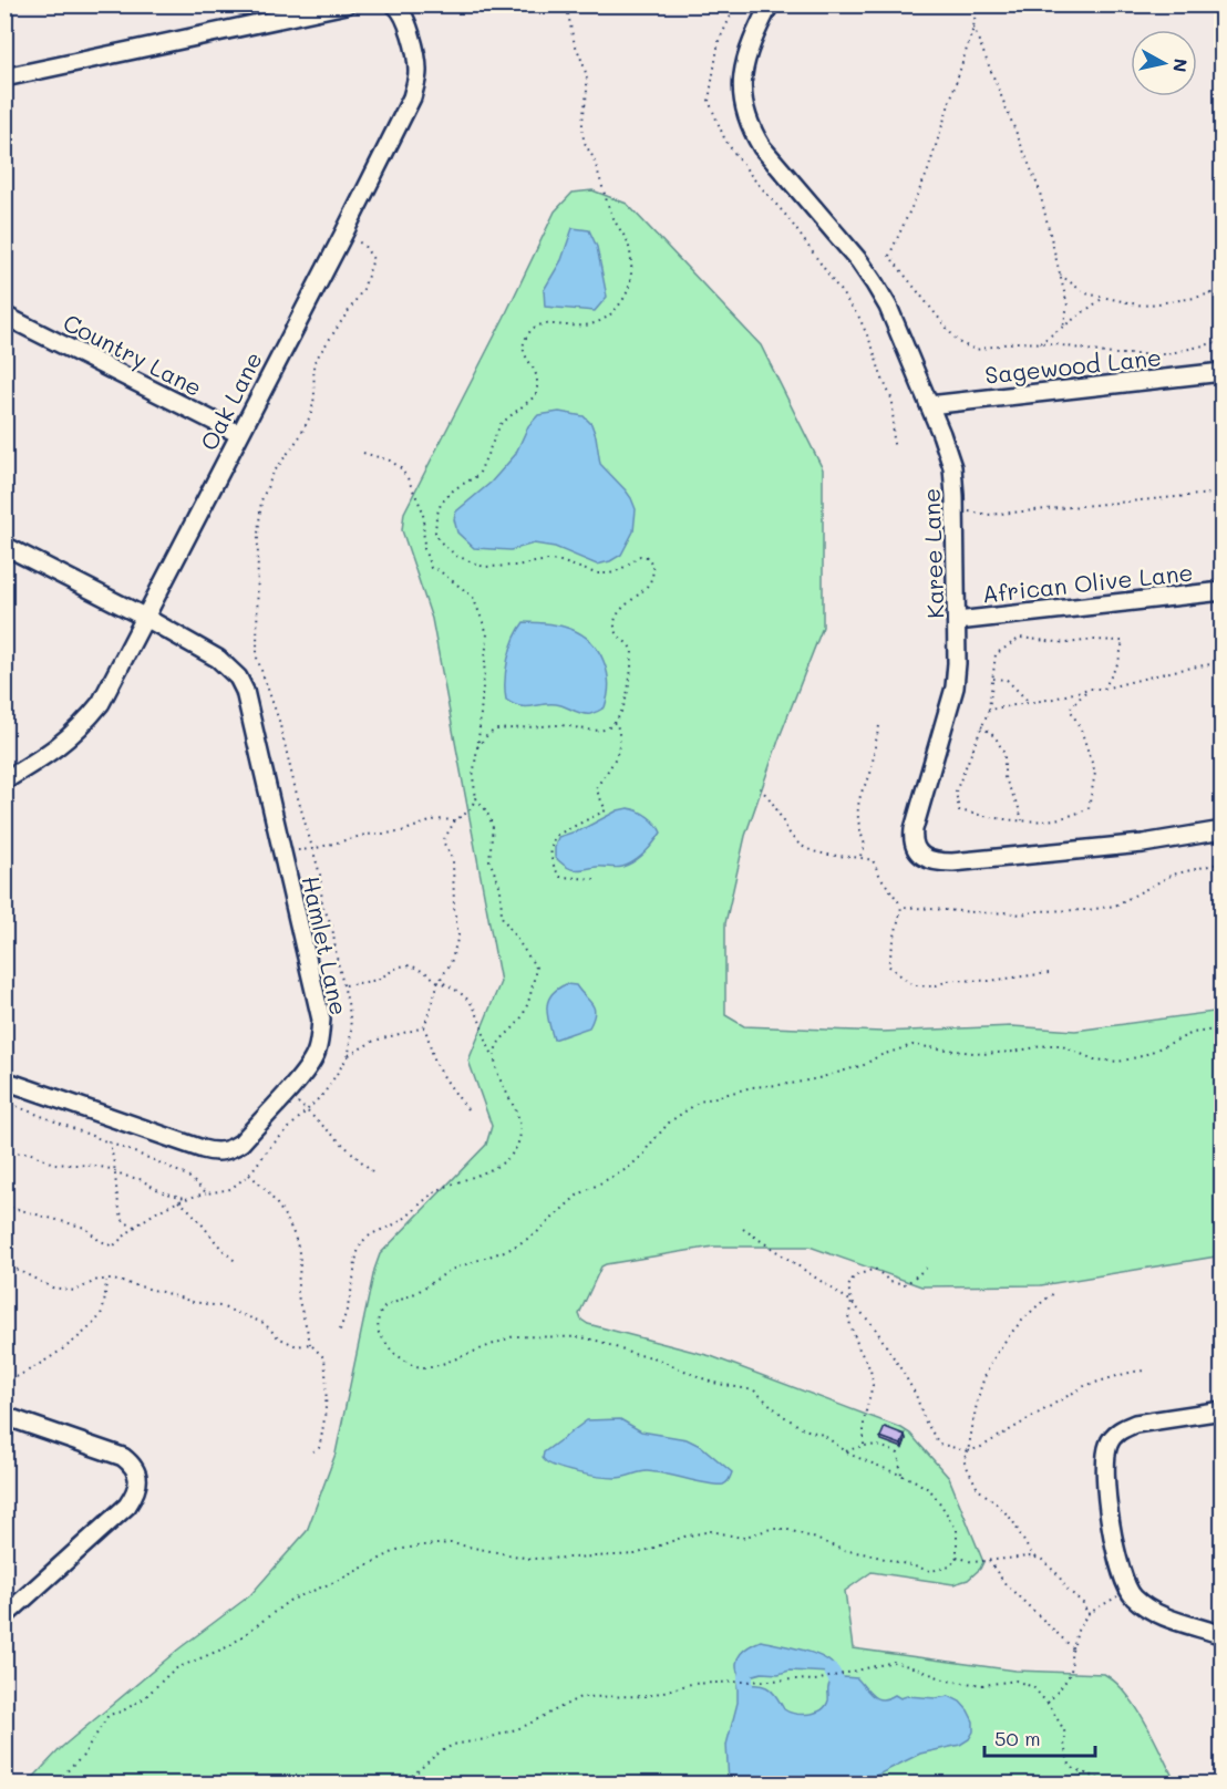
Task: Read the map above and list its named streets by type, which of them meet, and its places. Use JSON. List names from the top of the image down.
{
  "streets": {
    "street": [
      "Country Lane",
      "Sagewood Lane",
      "Oak Lane",
      "Karee Lane",
      "African Olive Lane",
      "Hamlet Lane"
    ]
  },
  "crossings": [
    ["Country Lane", "Oak Lane"],
    ["Sagewood Lane", "Karee Lane"],
    ["Oak Lane", "Hamlet Lane"],
    ["Karee Lane", "African Olive Lane"]
  ],
  "scale_bar": "50 m",
  "north": "right"
}
